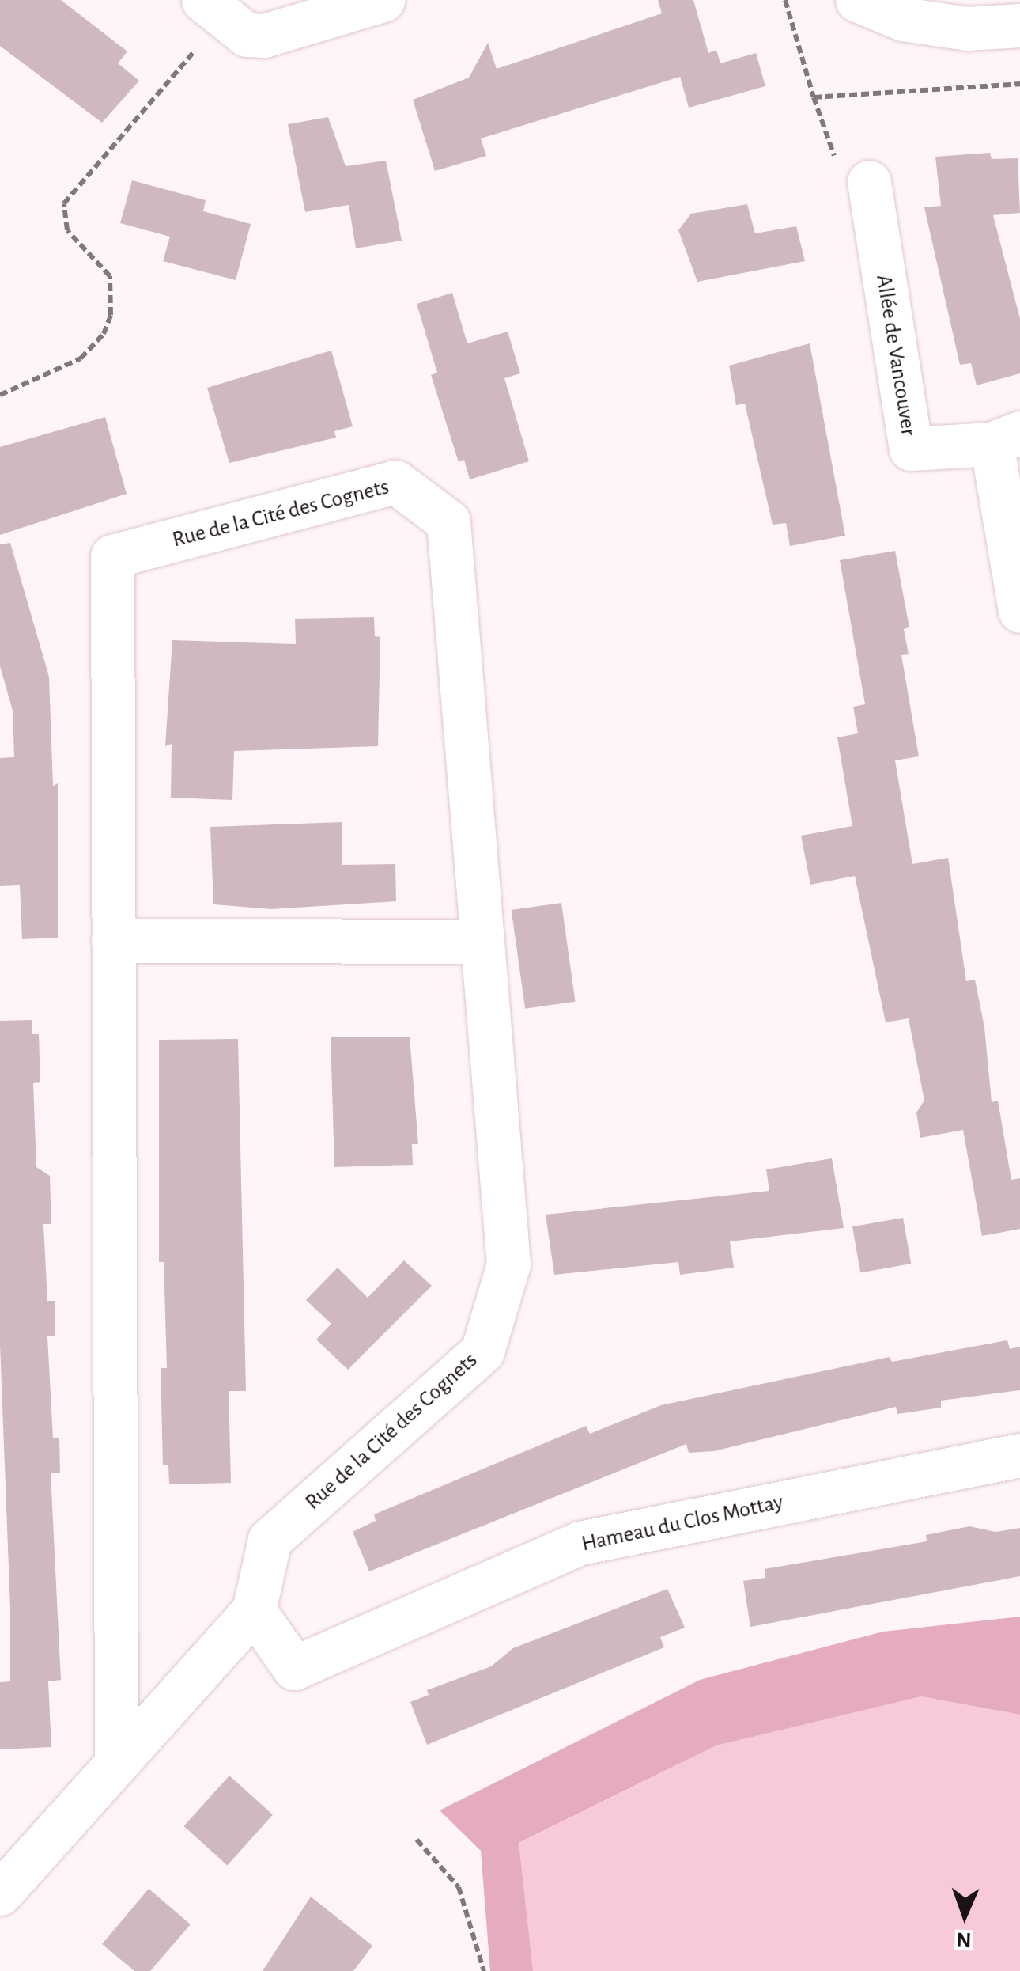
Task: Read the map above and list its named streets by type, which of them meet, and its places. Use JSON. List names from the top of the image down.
{
  "streets": {
    "street": ["Allée de Vancouver", "Rue de la Cité des Cognets", "Hameau du Clos Mottay"]
  },
  "crossings": [
    ["Rue de la Cité des Cognets", "Hameau du Clos Mottay"]
  ],
  "north": "bottom"
}
